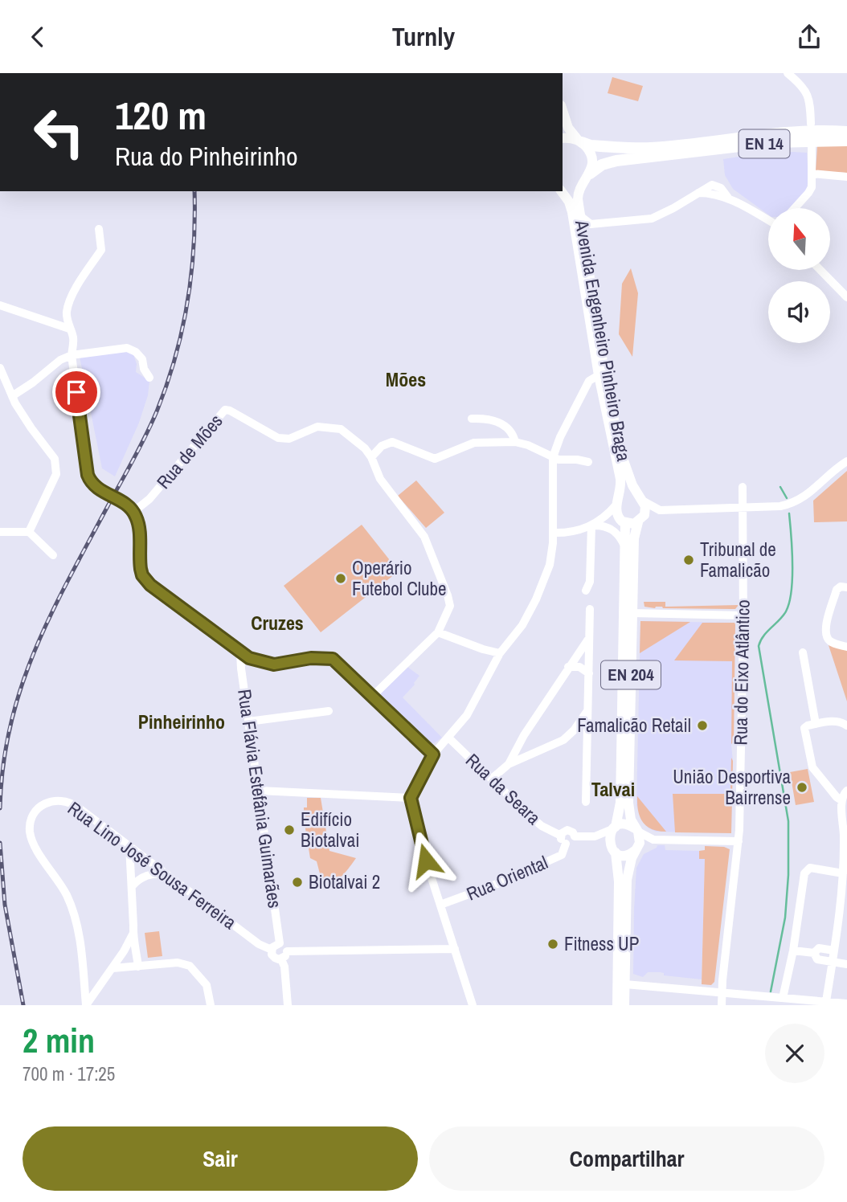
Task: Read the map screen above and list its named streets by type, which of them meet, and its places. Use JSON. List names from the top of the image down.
{
  "streets": {
    "highway": ["EN 14"],
    "main road": ["Avenida Engenheiro Pinheiro Braga", "EN 204"],
    "street": [
      "Rua de Mões",
      "Rua do Eixo Atlântico",
      "Rua da Seara",
      "Rua Flávia Estefânia Guimarães",
      "Rua Lino José Sousa Ferreira",
      "Rua Oriental"
    ]
  },
  "crossings": [
    ["EN 14", "Avenida Engenheiro Pinheiro Braga"],
    ["Avenida Engenheiro Pinheiro Braga", "EN 204"],
    ["Avenida Engenheiro Pinheiro Braga", "Rua da Seara"],
    ["EN 204", "Rua da Seara"],
    ["Rua da Seara", "Rua Oriental"],
    ["Rua Flávia Estefânia Guimarães", "Rua Lino José Sousa Ferreira"]
  ],
  "districts": [
    "Mões",
    "Cruzes",
    "Pinheirinho",
    "Talvai"
  ],
  "places": [
    "Tribunal de Famalicão",
    "Operário Futebol Clube",
    "Famalicão Retail",
    "União Desportiva Bairrense",
    "Edifício Biotalvai",
    "Biotalvai 2",
    "Fitness UP"
  ],
  "north": "top",
  "page": {
    "header": "Turnly",
    "turn": ["120 m", "Rua do Pinheirinho"],
    "heading": ["2 min", "700 m · 17:25"],
    "buttons": ["Sair", "Compartilhar"]
  }
}
